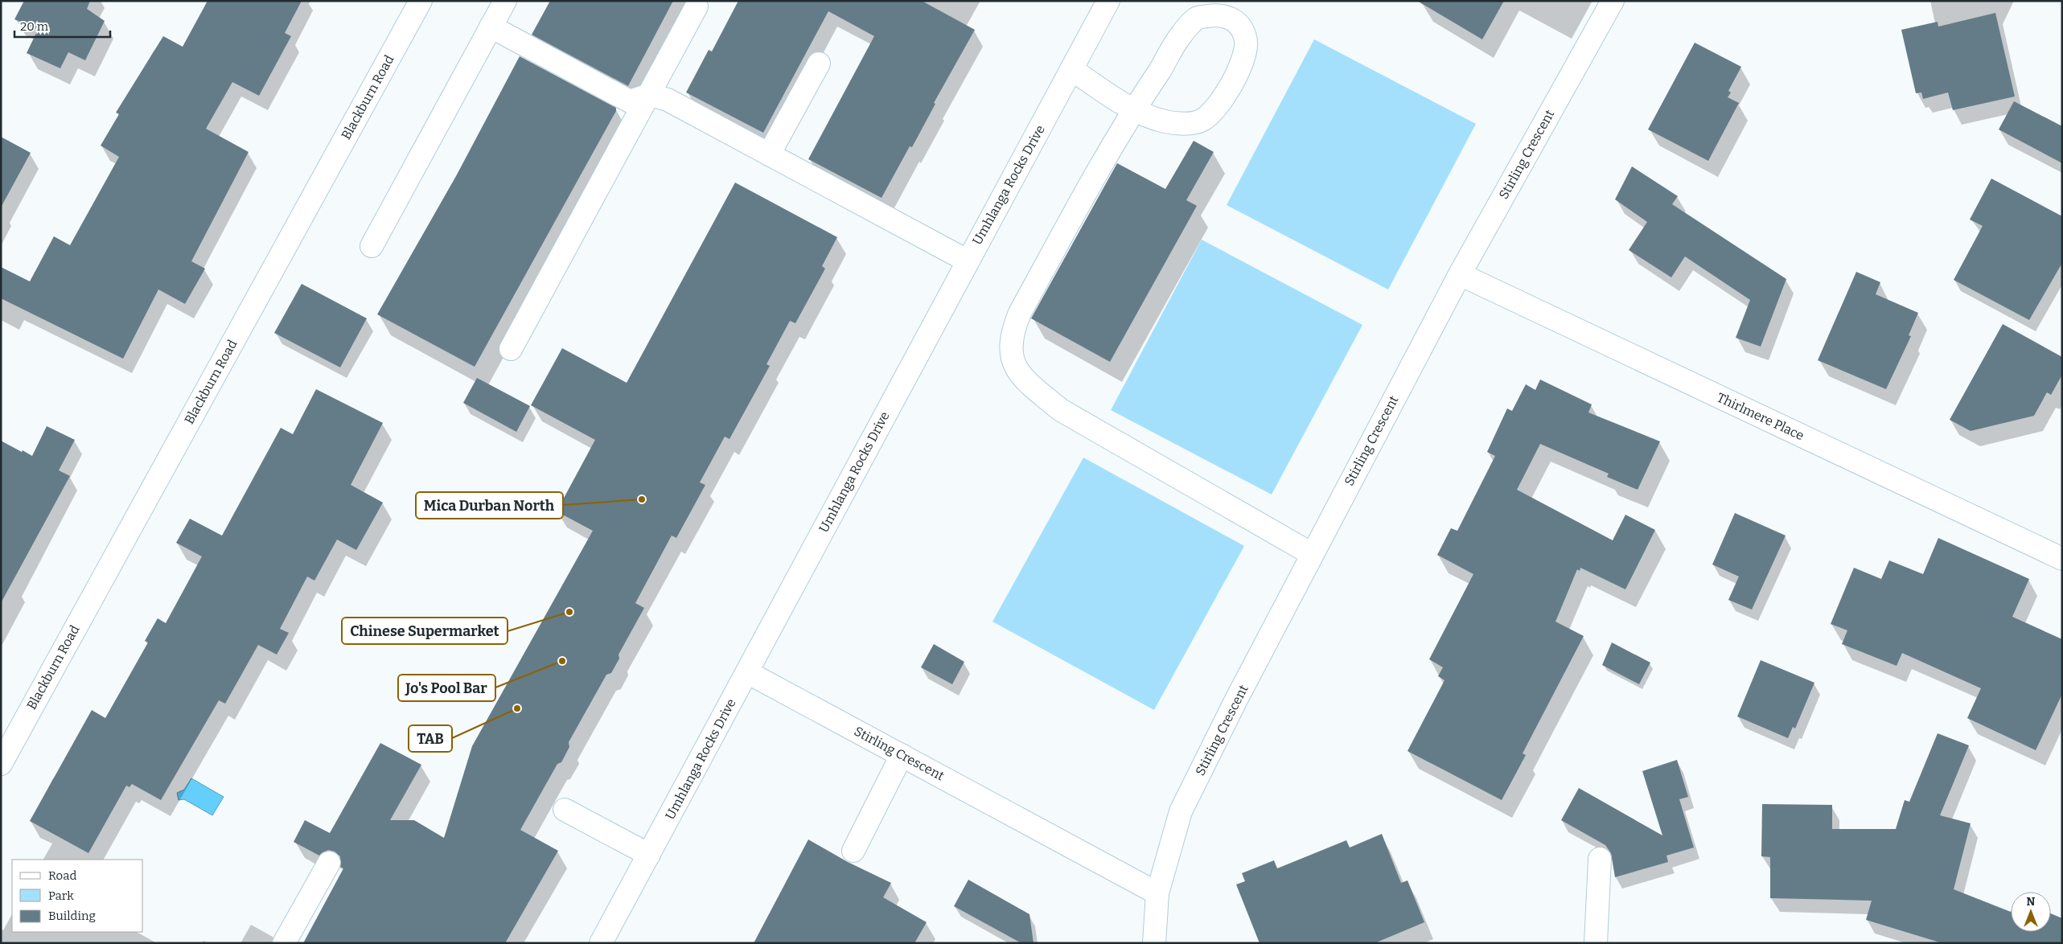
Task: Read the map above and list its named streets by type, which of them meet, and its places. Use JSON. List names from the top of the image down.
{
  "streets": {
    "street": [
      "Blackburn Road",
      "Stirling Crescent",
      "Umhlanga Rocks Drive",
      "Thirlmere Place"
    ]
  },
  "crossings": [
    ["Stirling Crescent", "Umhlanga Rocks Drive"],
    ["Stirling Crescent", "Thirlmere Place"]
  ],
  "places": [
    "Mica Durban North",
    "Chinese Supermarket",
    "Jo's Pool Bar",
    "TAB"
  ],
  "legend": ["Road", "Park", "Building"],
  "scale_bar": "20 m",
  "north": "top"
}
